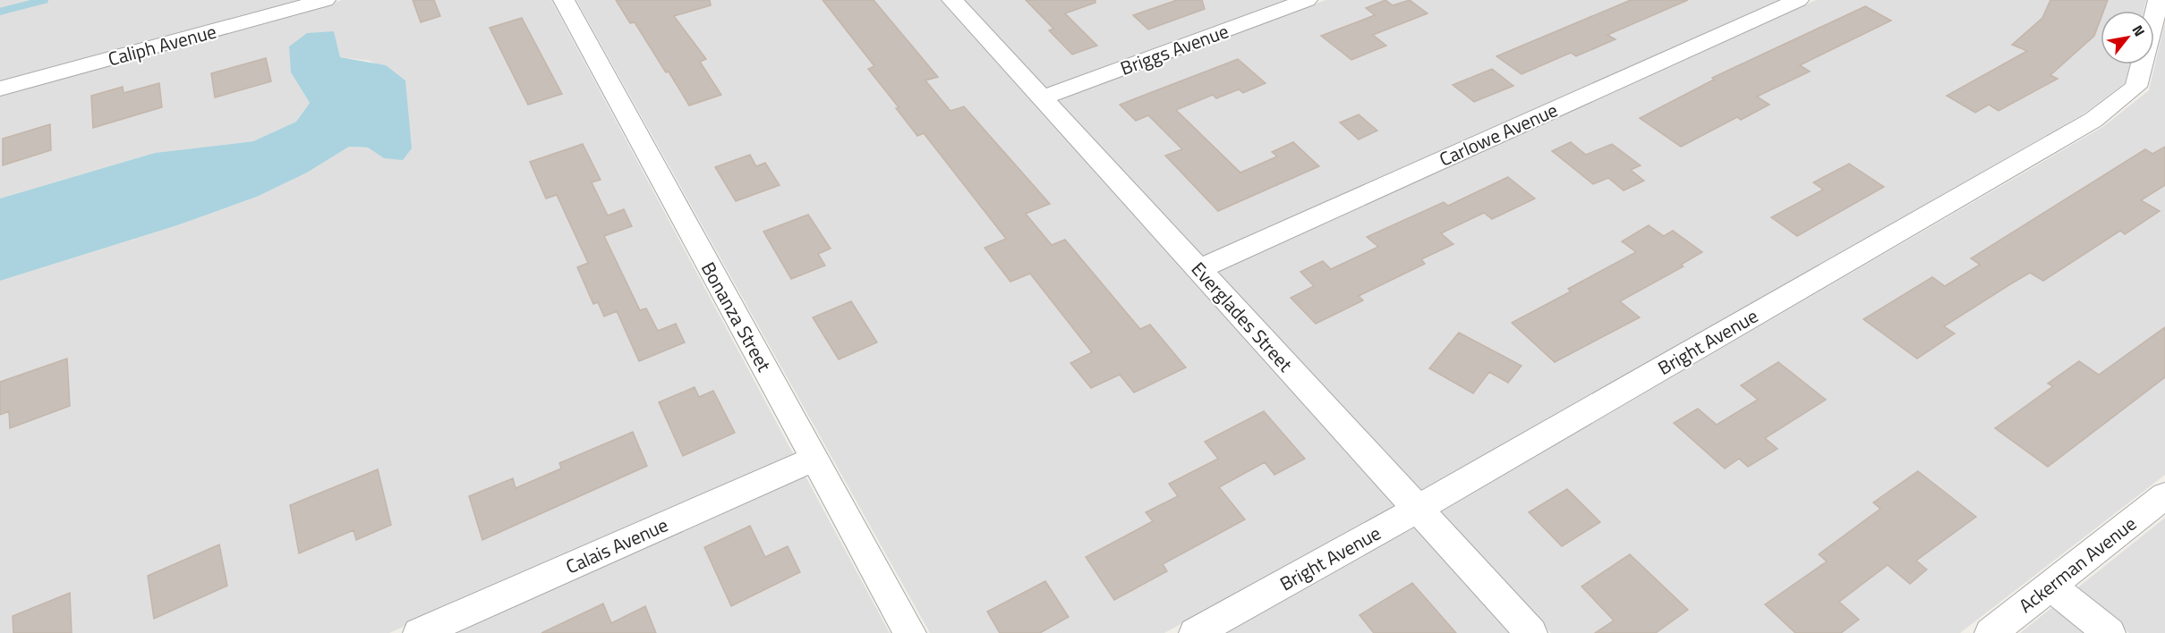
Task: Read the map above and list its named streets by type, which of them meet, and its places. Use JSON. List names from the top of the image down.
{
  "streets": {
    "street": [
      "Caliph Avenue",
      "Briggs Avenue",
      "Carlowe Avenue",
      "Bonanza Street",
      "Everglades Street",
      "Bright Avenue",
      "Calais Avenue",
      "Ackerman Avenue"
    ]
  },
  "crossings": [
    ["Briggs Avenue", "Everglades Street"],
    ["Carlowe Avenue", "Everglades Street"],
    ["Bonanza Street", "Calais Avenue"],
    ["Everglades Street", "Bright Avenue"]
  ],
  "north": "top right"
}
